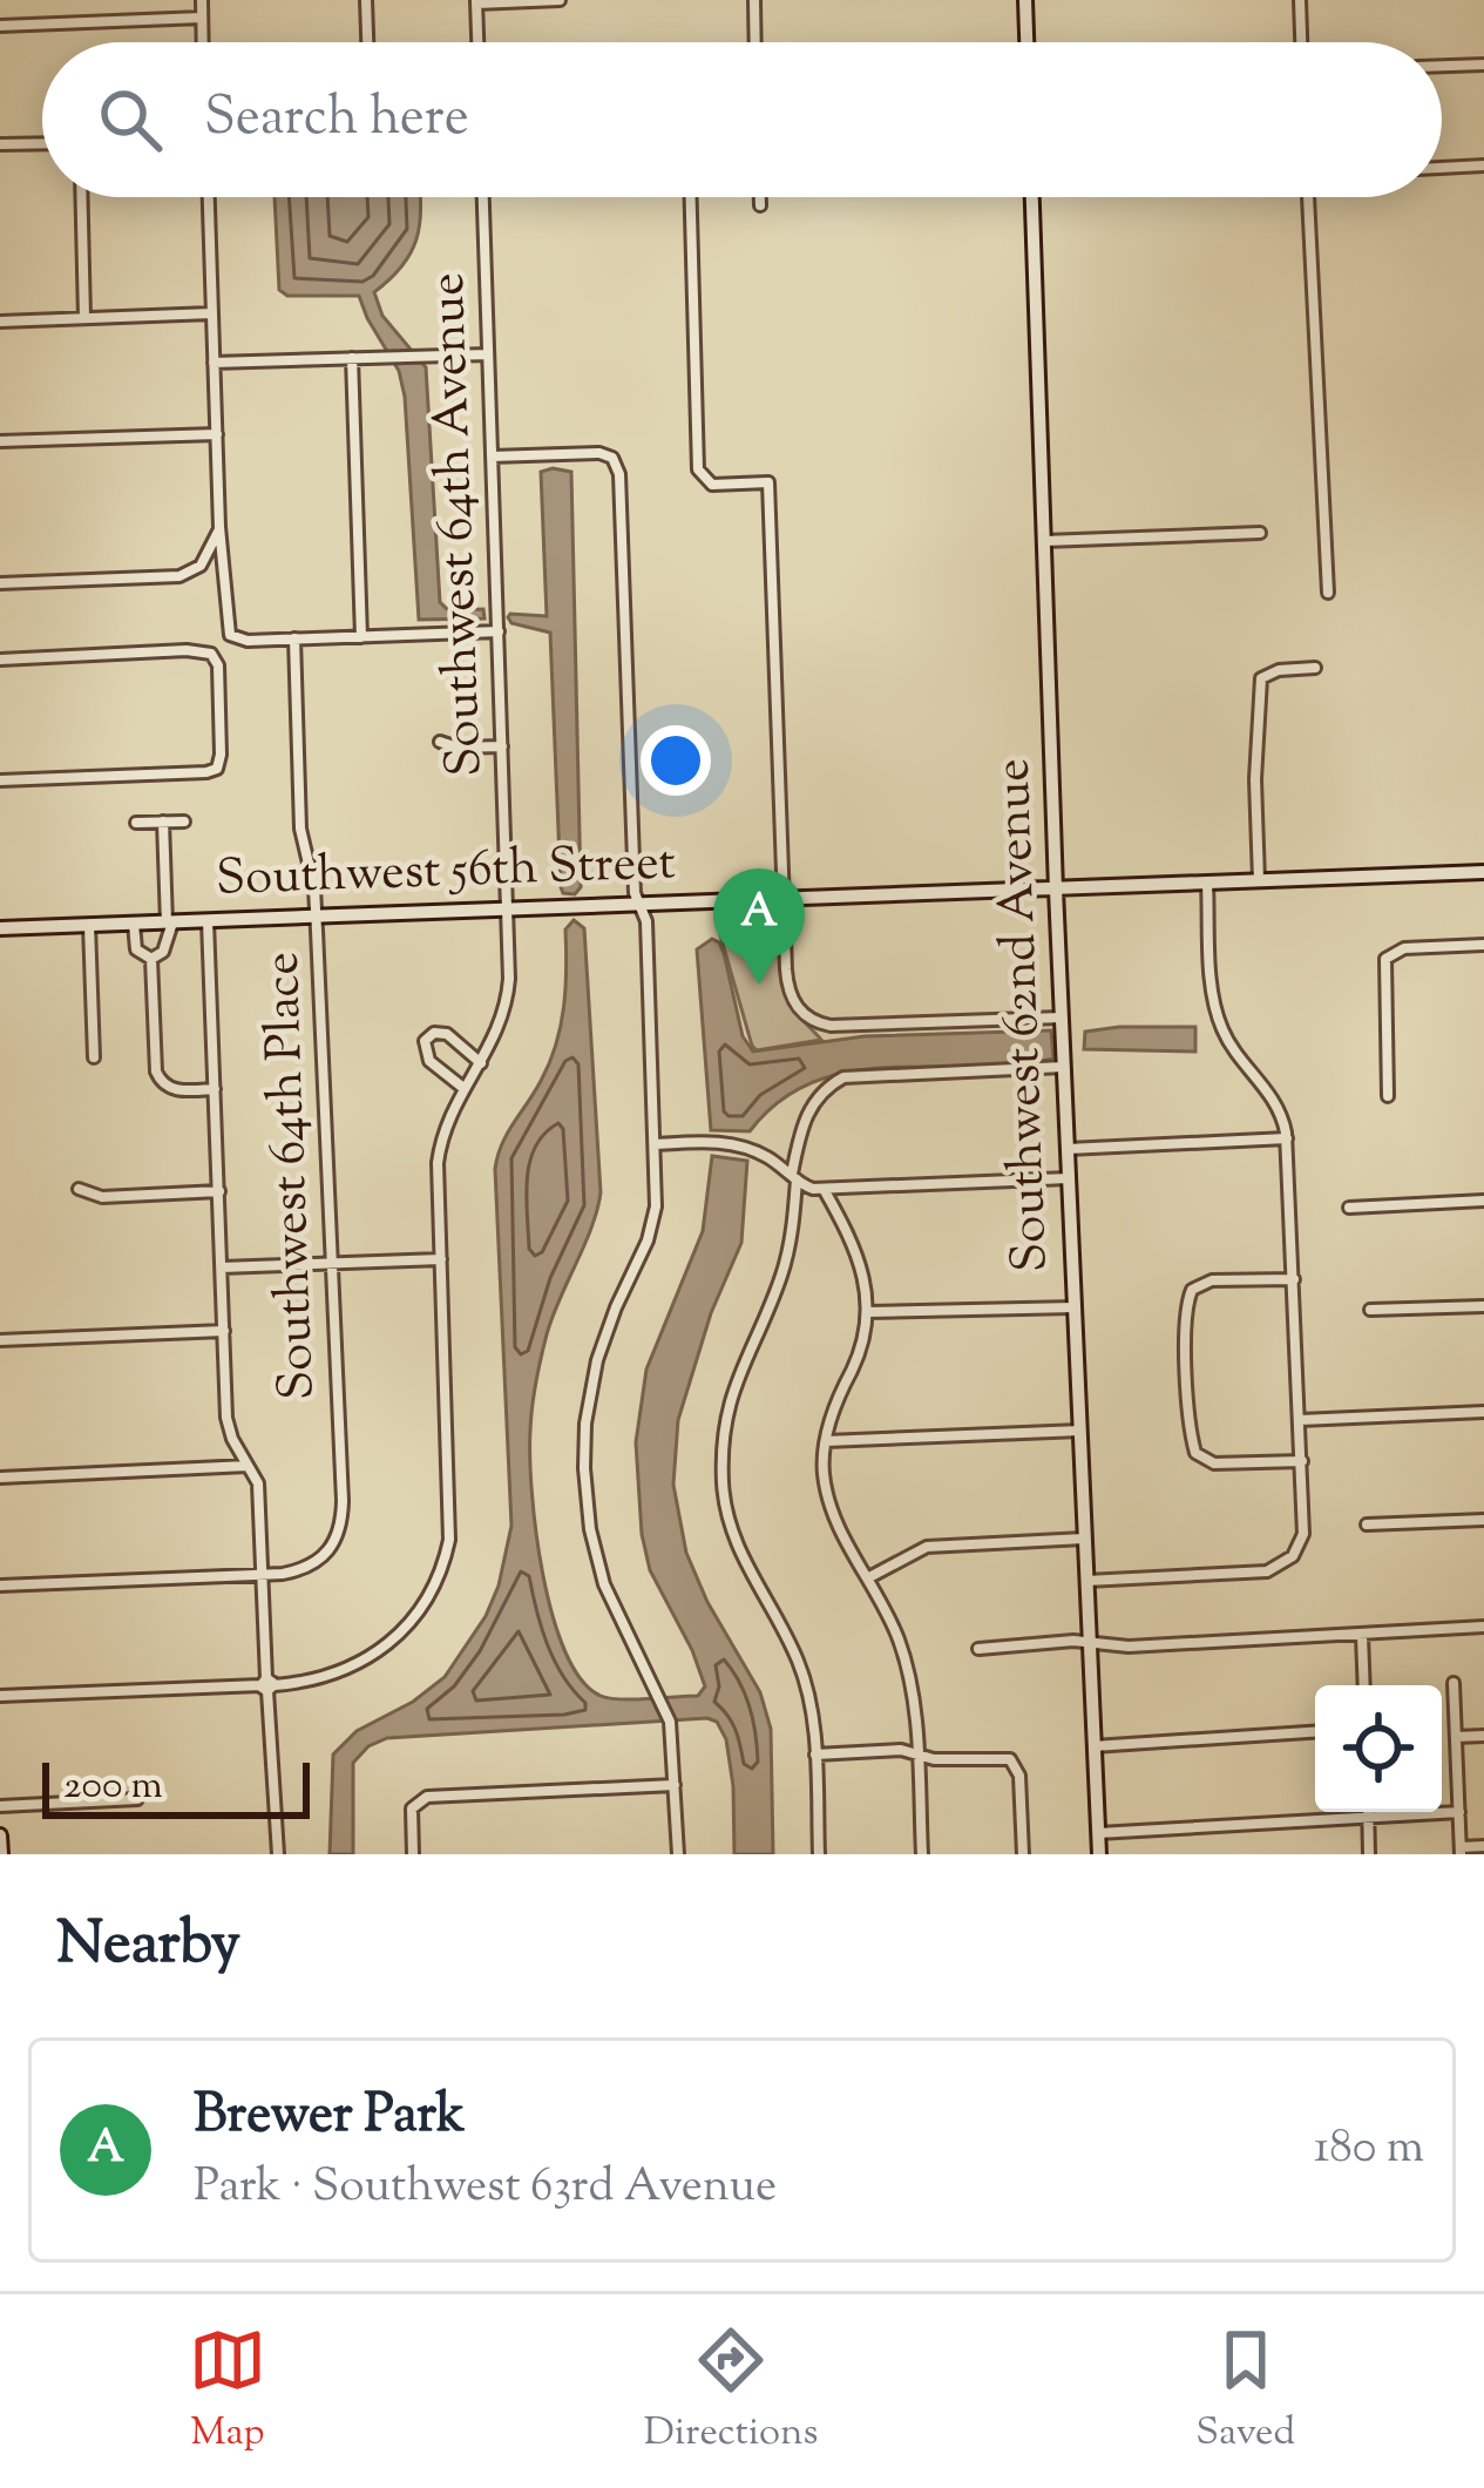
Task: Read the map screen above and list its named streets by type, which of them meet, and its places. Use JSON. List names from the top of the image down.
{
  "streets": {
    "street": [
      "Southwest 64th Avenue",
      "Southwest 56th Street",
      "Southwest 62nd Avenue",
      "Southwest 64th Place"
    ]
  },
  "crossings": [
    ["Southwest 64th Avenue", "Southwest 56th Street"],
    ["Southwest 56th Street", "Southwest 62nd Avenue"],
    ["Southwest 56th Street", "Southwest 64th Place"]
  ],
  "scale_bar": "200 m",
  "page": {
    "search": "Search here",
    "pins": "A",
    "scale": "200 m",
    "heading": "Nearby",
    "list": [
      {
        "mark": "A",
        "name": "Brewer Park",
        "note": "Park · Southwest 63rd Avenue",
        "value": "180 m"
      }
    ],
    "nav": ["Map", "Directions", "Saved"]
  }
}
